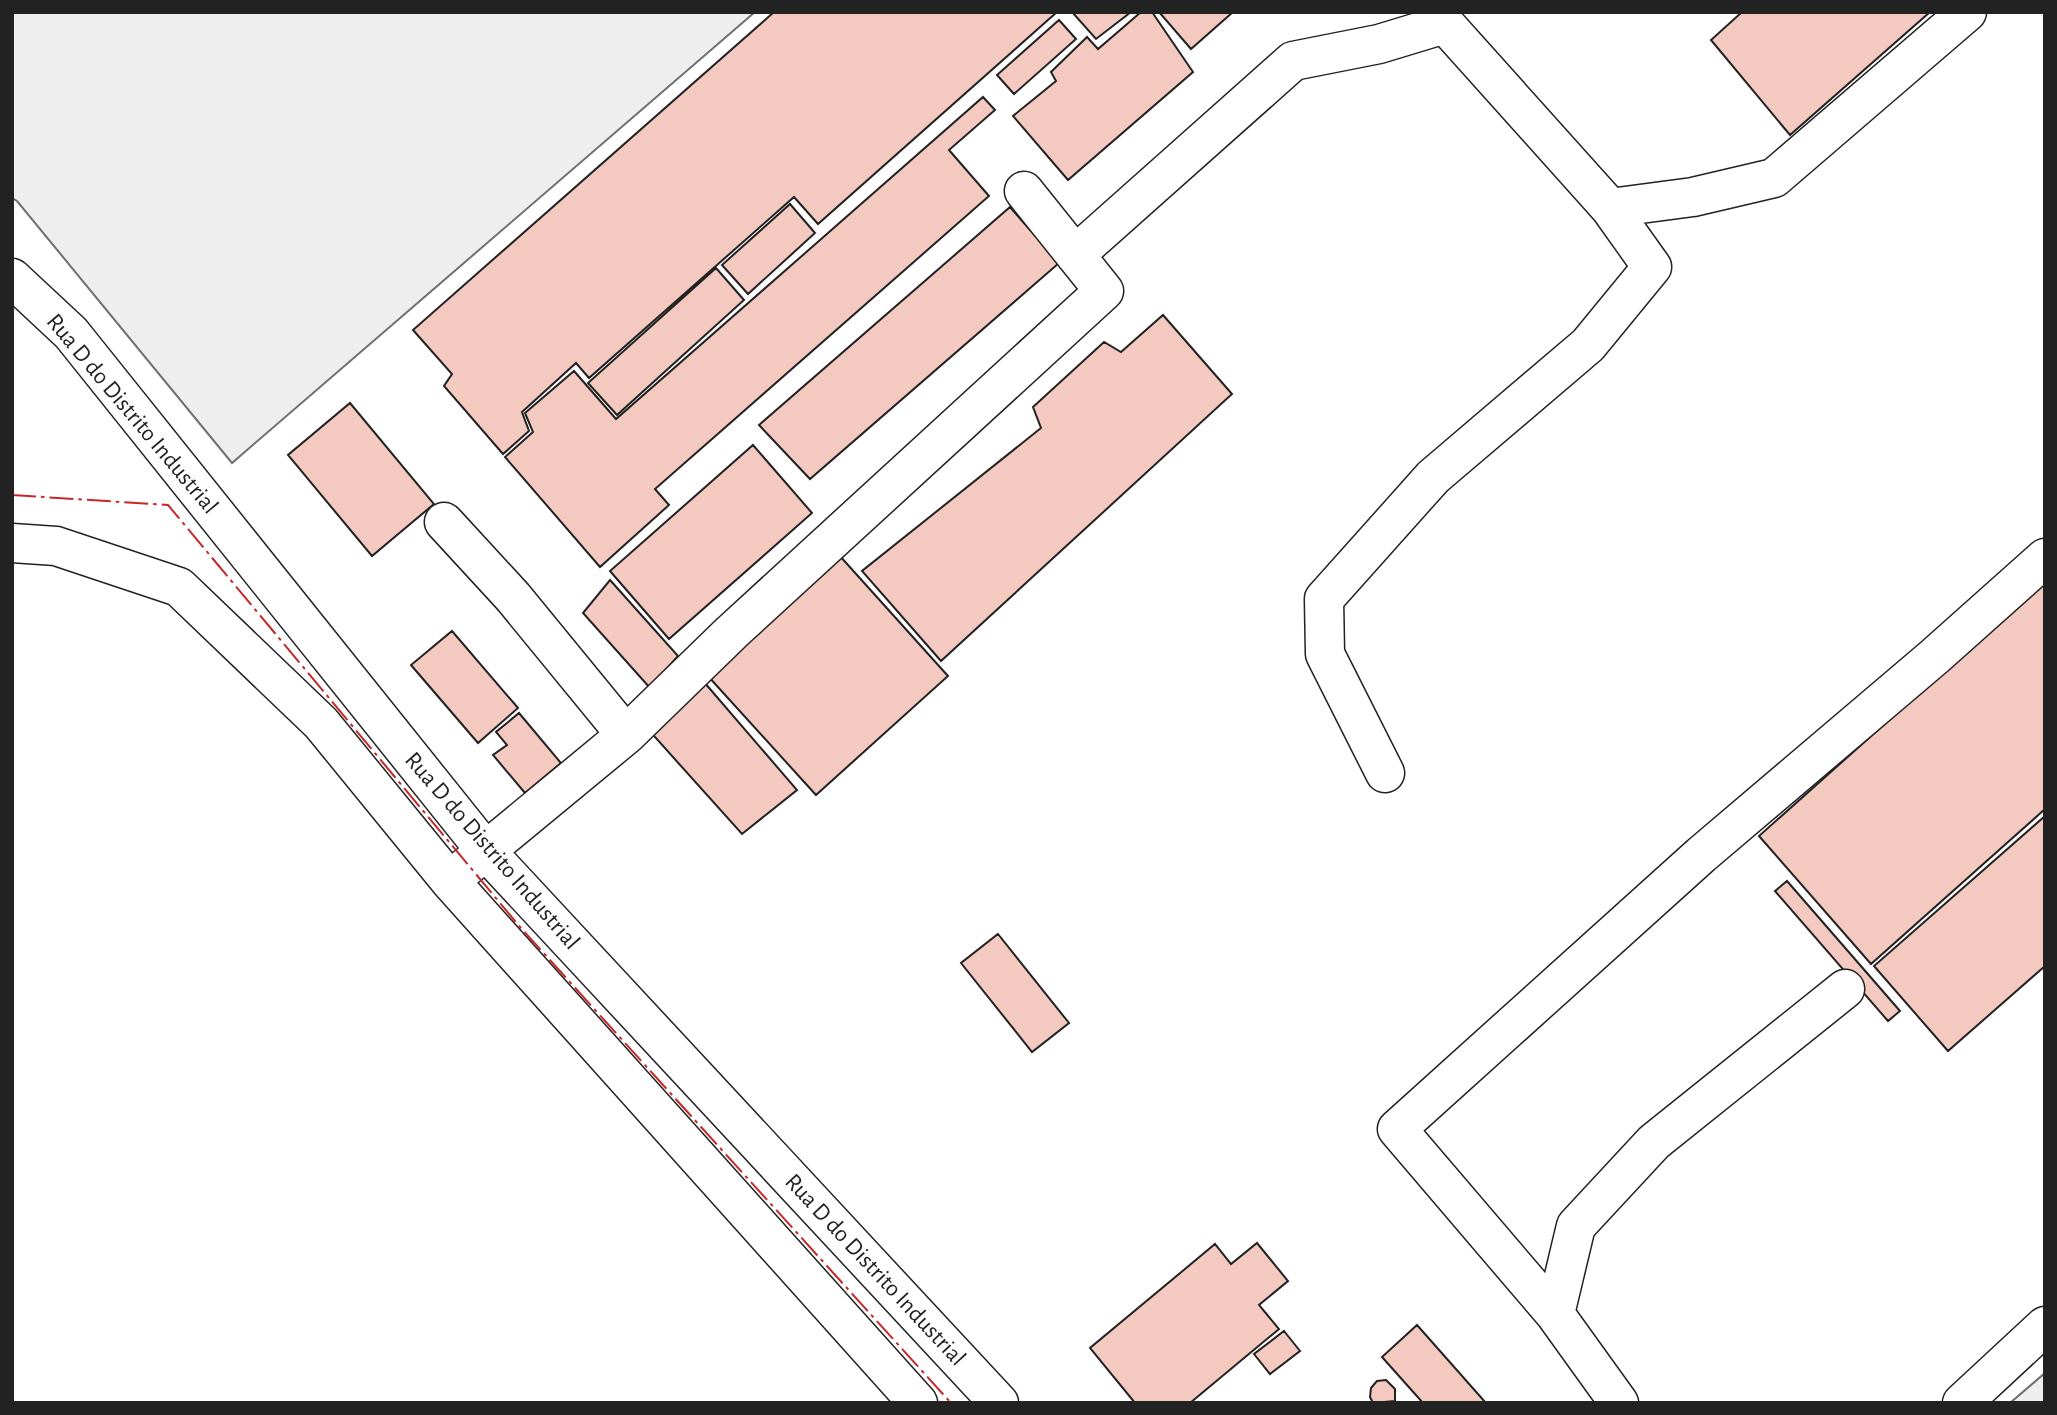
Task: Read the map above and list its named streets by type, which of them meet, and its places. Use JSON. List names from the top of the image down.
{
  "streets": {
    "street": ["Rua D do Distrito Industrial"]
  }
}
